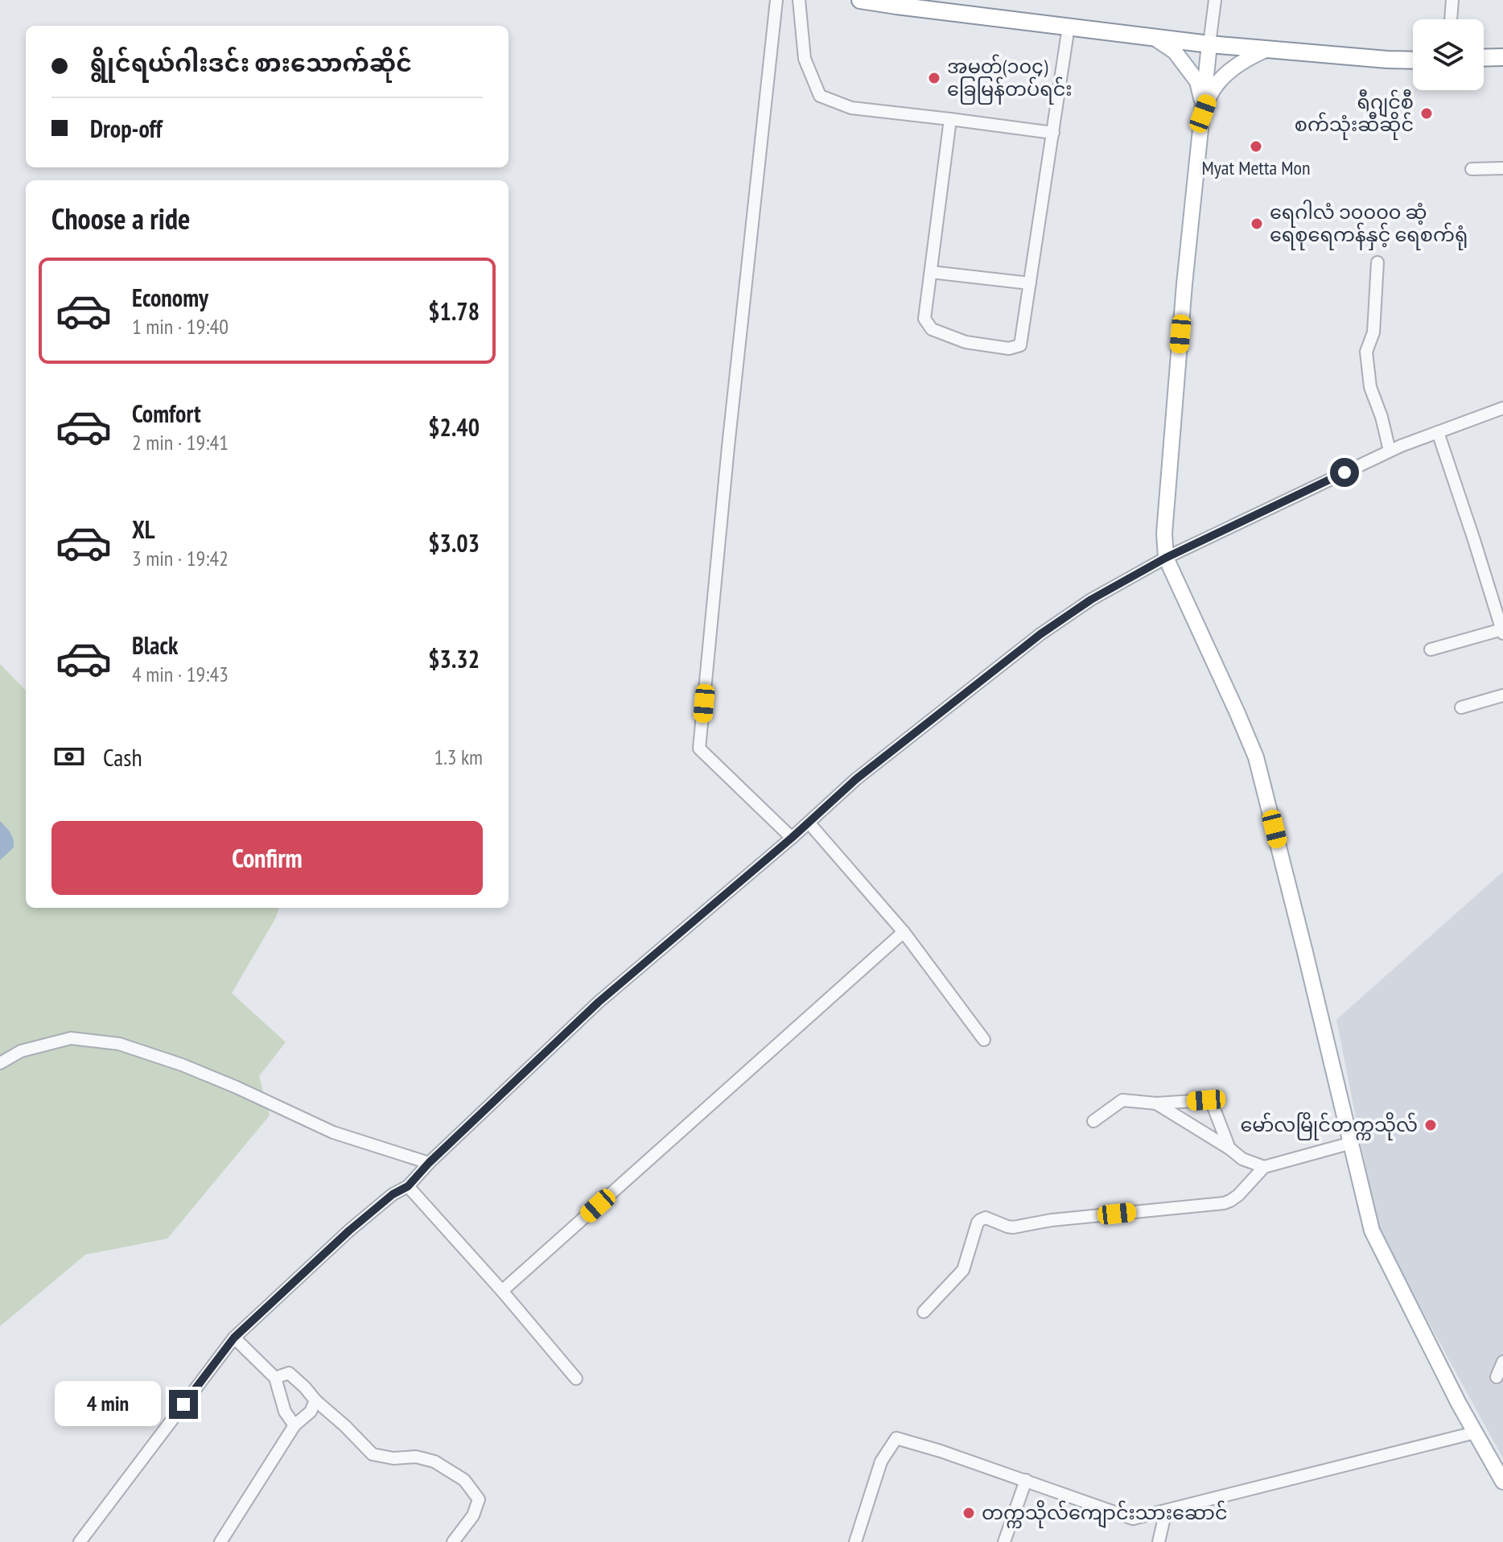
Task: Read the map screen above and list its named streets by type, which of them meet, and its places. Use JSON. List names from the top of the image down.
{
  "places": [
    "အမှတ်(၁၀၄) ခြေမြန်တပ်ရင်း",
    "ရီဂျင်စီ စက်သုံးဆီဆိုင်",
    "Myat Metta Mon",
    "ရေဂါလံ ၁၀၀၀၀ ဆံ့ ရေစုရေကန်နှင့် ရေစက်ရုံ",
    "မော်လမြိုင်တက္ကသိုလ်",
    "တက္ကသိုလ်ကျောင်းသားဆောင်"
  ],
  "page": {
    "banner": ["ရွိုင်ရယ်ဂါးဒင်း စားသောက်ဆိုင်", "Drop-off"],
    "heading": "Choose a ride",
    "list": [
      {
        "name": "Economy",
        "note": "1 min · 19:40",
        "value": "$1.78"
      },
      {
        "name": "Comfort",
        "note": "2 min · 19:41",
        "value": "$2.40"
      },
      {
        "name": "XL",
        "note": "3 min · 19:42",
        "value": "$3.03"
      },
      {
        "name": "Black",
        "note": "4 min · 19:43",
        "value": "$3.32"
      }
    ],
    "pay": ["Cash", "1.3 km"],
    "buttons": "Confirm",
    "bubble": "4 min"
  }
}
